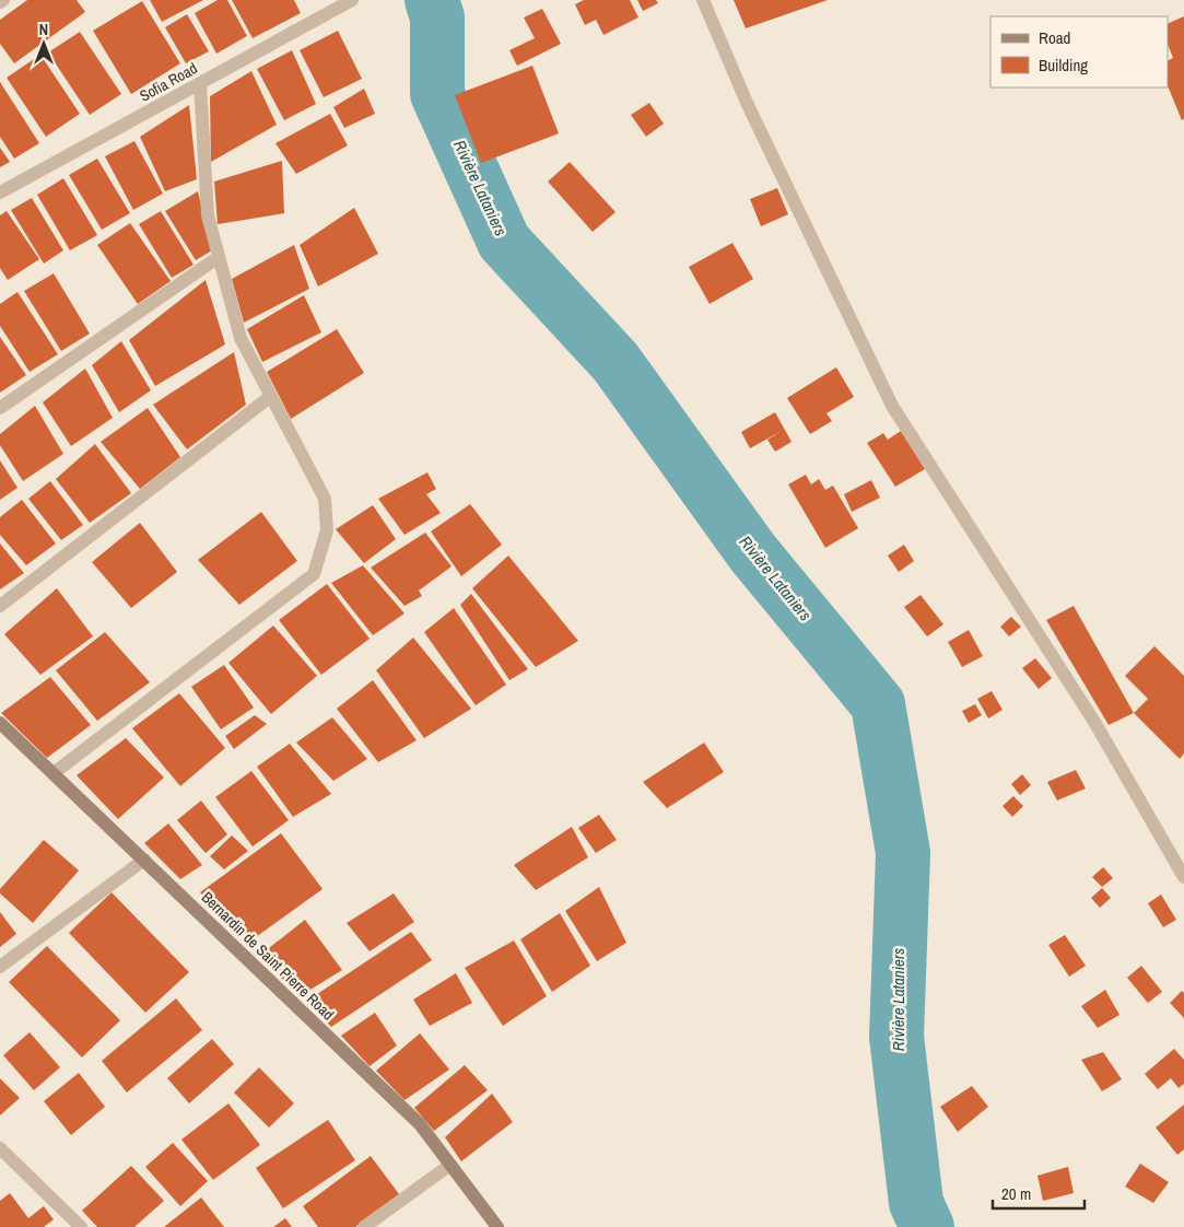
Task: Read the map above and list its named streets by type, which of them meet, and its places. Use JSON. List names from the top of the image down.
{
  "streets": {
    "main road": ["Bernardin de Saint Pierre Road"],
    "street": ["Sofia Road"]
  },
  "water": ["Rivière Lataniers"],
  "legend": ["Road", "Building"],
  "scale_bar": "20 m",
  "north": "top"
}
